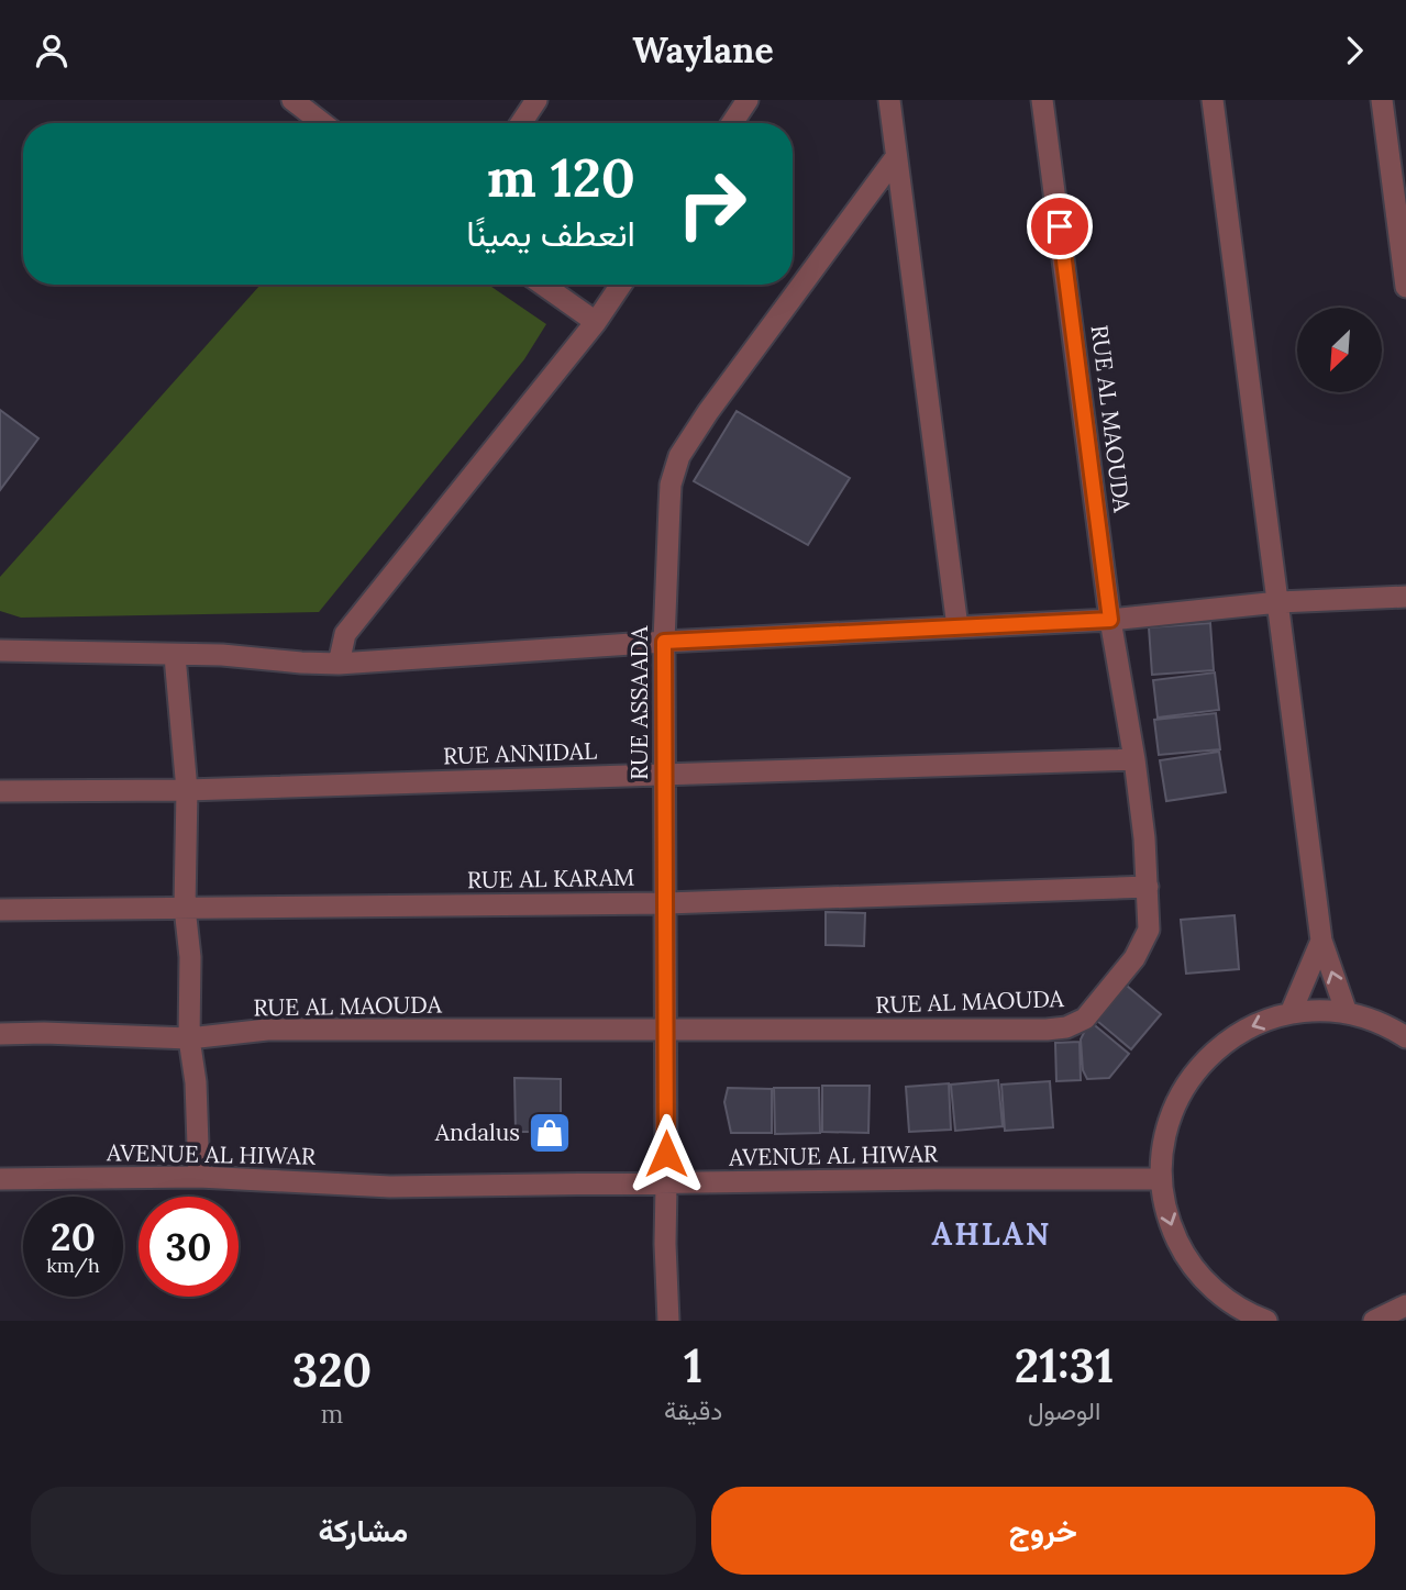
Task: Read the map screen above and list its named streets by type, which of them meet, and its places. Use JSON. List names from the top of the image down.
{
  "streets": {
    "street": [
      "RUE AL MAOUDA",
      "RUE ASSAADA",
      "RUE ANNIDAL",
      "RUE AL KARAM",
      "AVENUE AL HIWAR"
    ]
  },
  "crossings": [
    ["RUE AL MAOUDA", "RUE ASSAADA"],
    ["RUE AL MAOUDA", "RUE ANNIDAL"],
    ["RUE AL MAOUDA", "RUE AL KARAM"],
    ["RUE ASSAADA", "RUE ANNIDAL"],
    ["RUE ASSAADA", "RUE AL KARAM"],
    ["RUE ASSAADA", "AVENUE AL HIWAR"]
  ],
  "districts": ["AHLAN"],
  "places": {
    "shop": ["Andalus"]
  },
  "north": "bottom left",
  "page": {
    "header": "Waylane",
    "turn": ["120 m", "انعطف يمينًا"],
    "speed": "20 km/h",
    "limit": "30",
    "eta": [
      "21:31",
      "الوصول",
      "1",
      "دقيقة",
      "320",
      "m"
    ],
    "buttons": ["خروج", "مشاركة"]
  }
}
